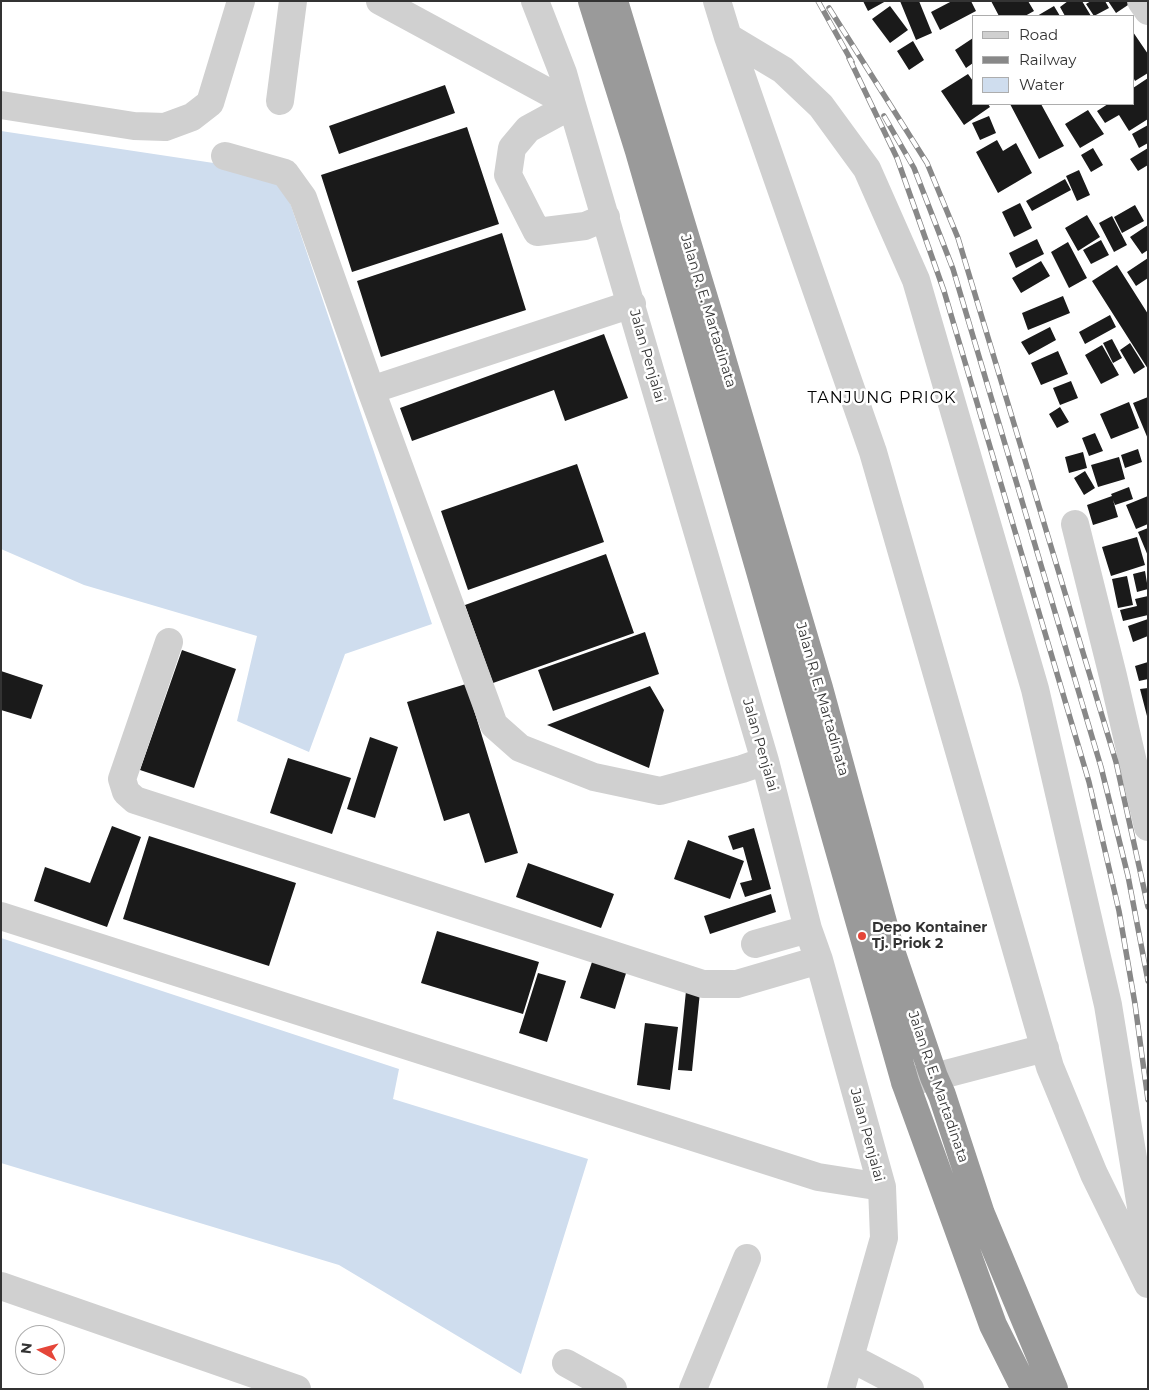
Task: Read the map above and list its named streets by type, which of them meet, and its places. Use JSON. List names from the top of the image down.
{
  "streets": {
    "highway": ["Jalan R. E. Martadinata"],
    "street": ["Jalan Penjalai"]
  },
  "districts": ["TANJUNG PRIOK"],
  "places": ["Depo Kontainer Tj. Priok 2"],
  "legend": ["Road", "Railway", "Water"],
  "north": "left"
}
